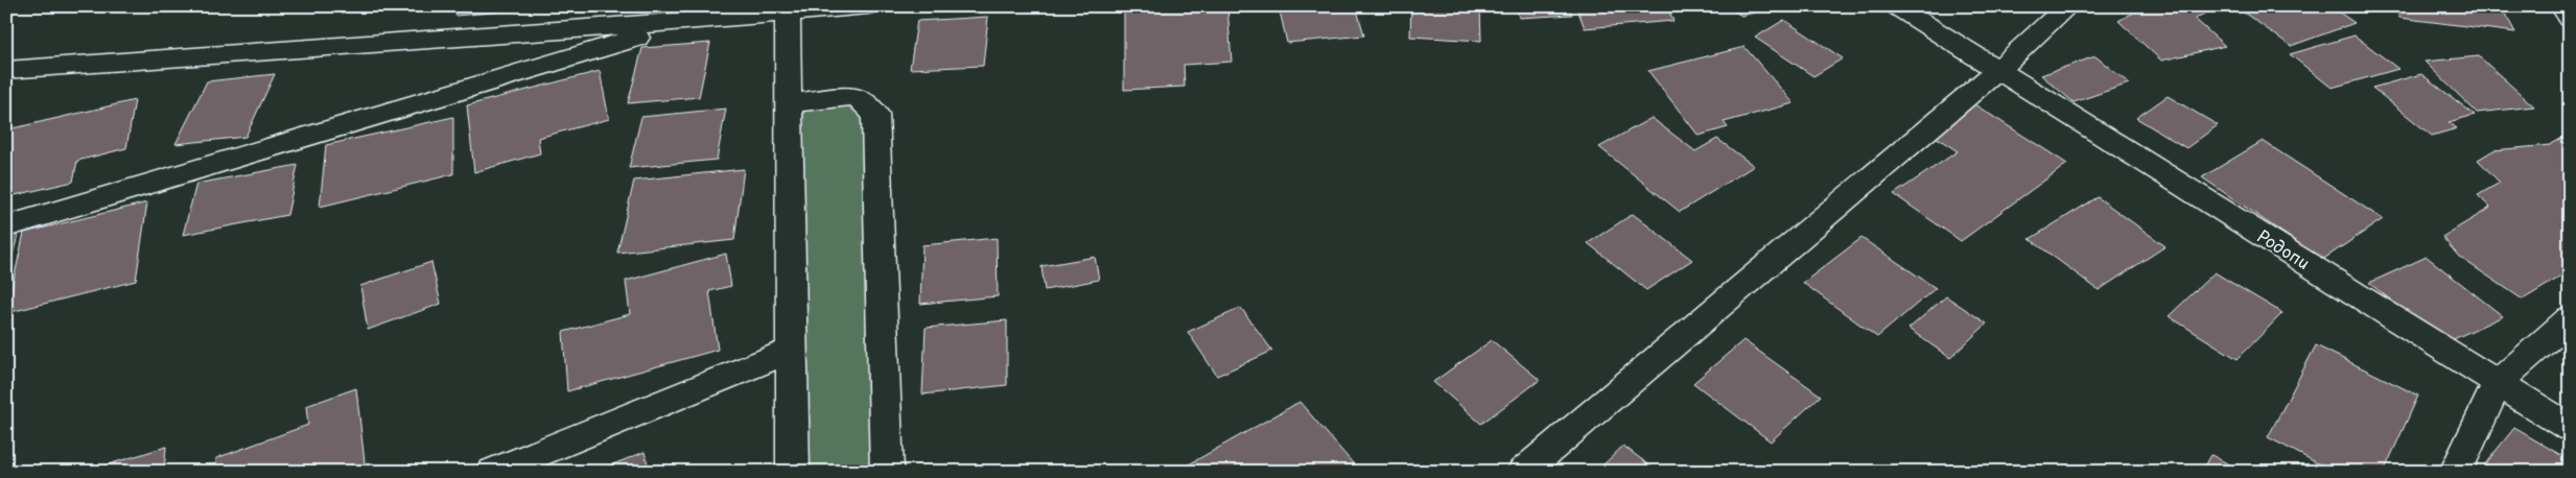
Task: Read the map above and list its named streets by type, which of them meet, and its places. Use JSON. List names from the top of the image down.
{
  "streets": {
    "street": ["Родопи"]
  }
}
